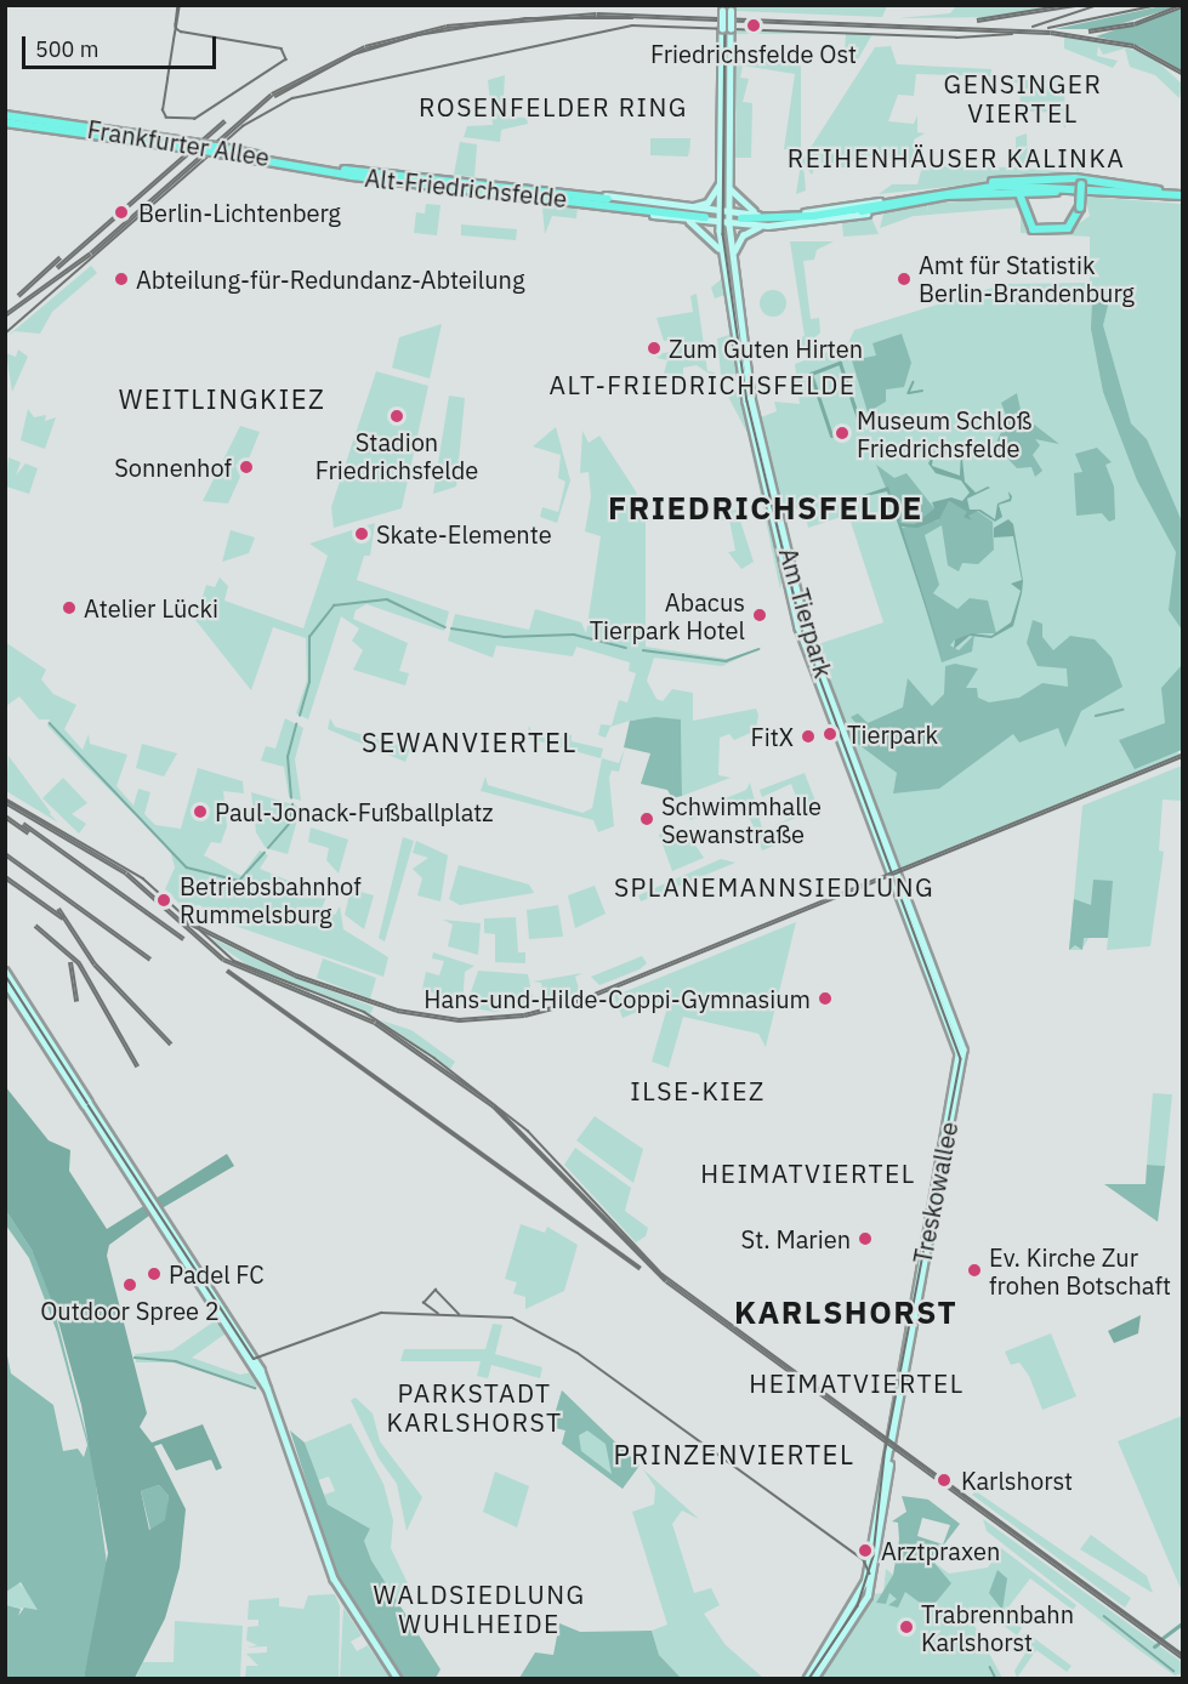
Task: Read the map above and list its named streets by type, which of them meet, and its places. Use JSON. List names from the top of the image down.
{
  "streets": {
    "main road": [
      "Frankfurter Allee",
      "Alt-Friedrichsfelde",
      "Am Tierpark",
      "Treskowallee"
    ]
  },
  "crossings": [
    ["Frankfurter Allee", "Alt-Friedrichsfelde"],
    ["Alt-Friedrichsfelde", "Am Tierpark"],
    ["Am Tierpark", "Treskowallee"]
  ],
  "districts": [
    "GENSINGER VIERTEL",
    "ROSENFELDER RING",
    "REIHENHÄUSER KALINKA",
    "ALT-FRIEDRICHSFELDE",
    "WEITLINGKIEZ",
    "FRIEDRICHSFELDE",
    "SEWANVIERTEL",
    "SPLANEMANNSIEDLUNG",
    "ILSE-KIEZ",
    "HEIMATVIERTEL",
    "KARLSHORST",
    "HEIMATVIERTEL",
    "PARKSTADT KARLSHORST",
    "PRINZENVIERTEL",
    "WALDSIEDLUNG WUHLHEIDE"
  ],
  "places": [
    "Friedrichsfelde Ost",
    "Berlin-Lichtenberg",
    "Abteilung-für-Redundanz-Abteilung",
    "Amt für Statistik Berlin-Brandenburg",
    "Zum Guten Hirten",
    "Stadion Friedrichsfelde",
    "Museum Schloß Friedrichsfelde",
    "Sonnenhof",
    "Skate-Elemente",
    "Atelier Lücki",
    "Abacus Tierpark Hotel",
    "Tierpark",
    "FitX",
    "Paul-Jonack-Fußballplatz",
    "Schwimmhalle Sewanstraße",
    "Betriebsbahnhof Rummelsburg",
    "Hans-und-Hilde-Coppi-Gymnasium",
    "St. Marien",
    "Ev. Kirche Zur frohen Botschaft",
    "Padel FC",
    "Outdoor Spree 2",
    "Karlshorst",
    "Arztpraxen",
    "Trabrennbahn Karlshorst"
  ],
  "scale_bar": "500 m"
}
